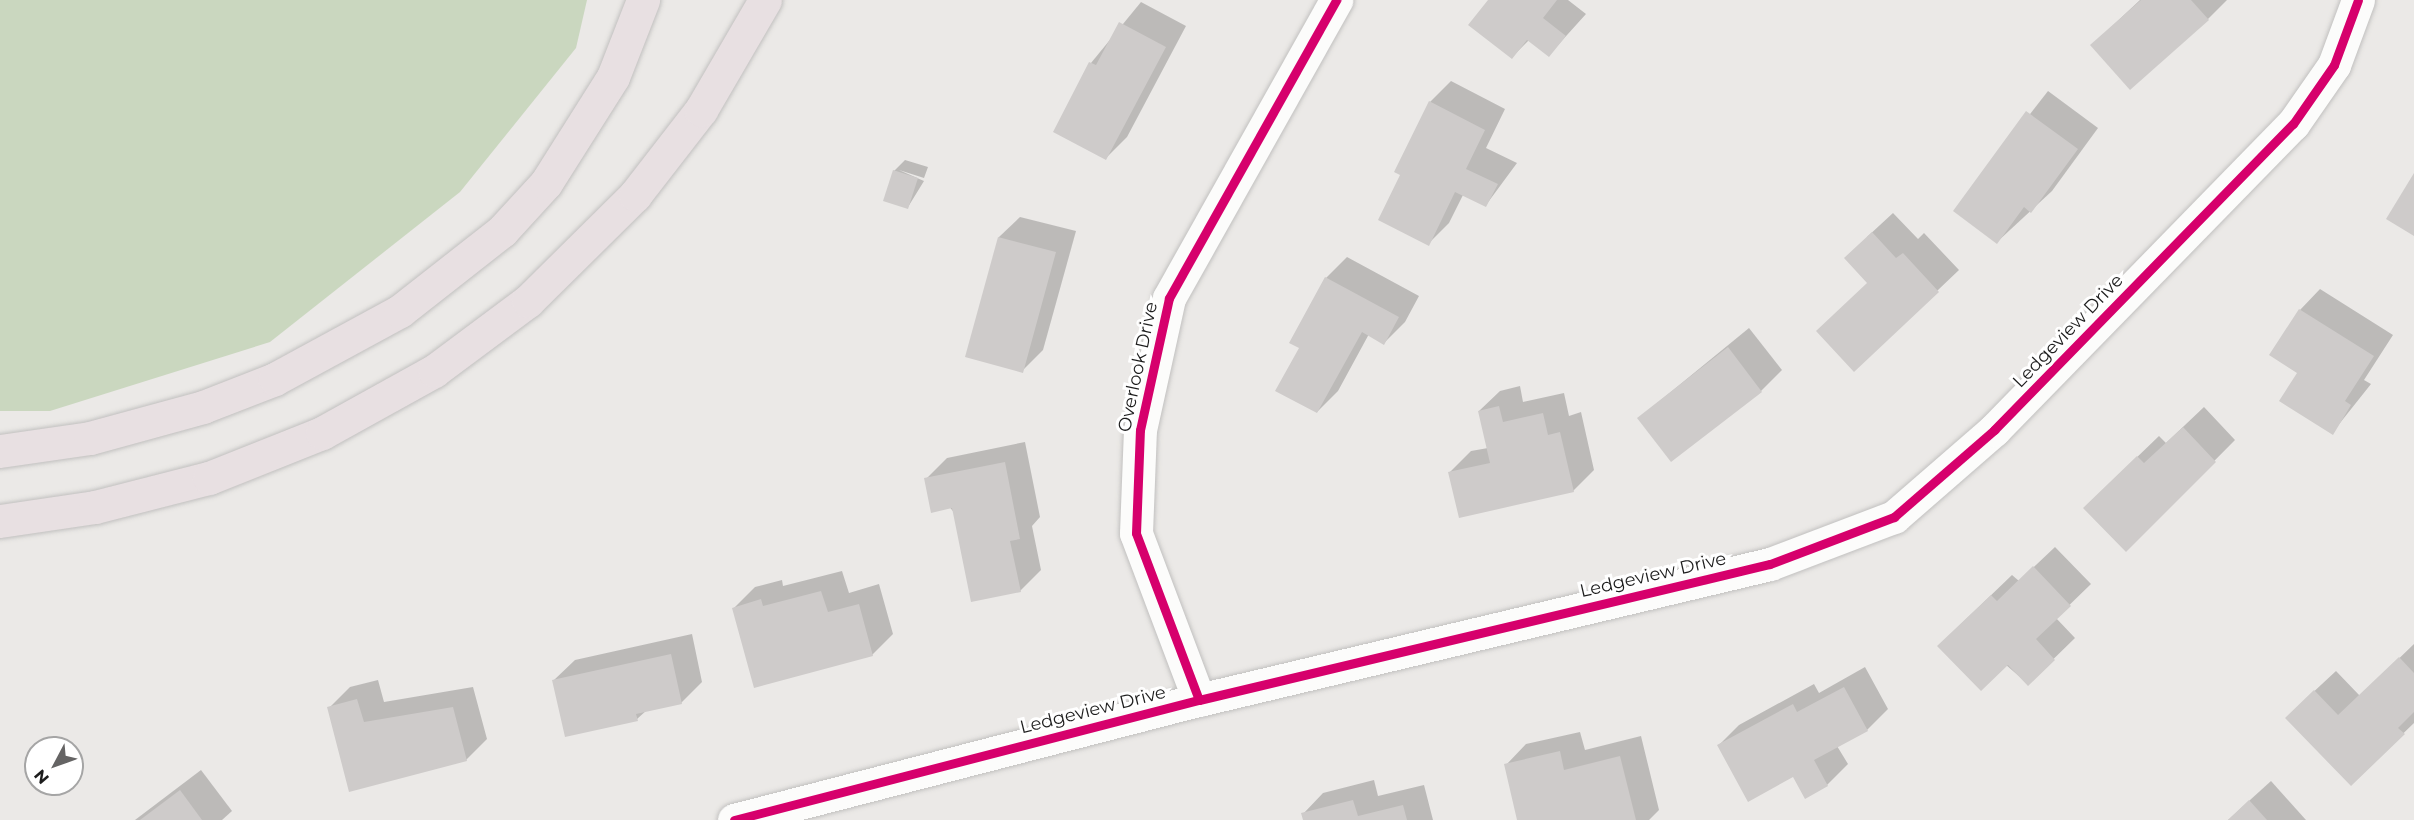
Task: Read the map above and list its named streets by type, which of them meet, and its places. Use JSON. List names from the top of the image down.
{
  "streets": {
    "street": ["Ledgeview Drive", "Overlook Drive"]
  },
  "crossings": [
    ["Ledgeview Drive", "Overlook Drive"]
  ],
  "north": "bottom left"
}
